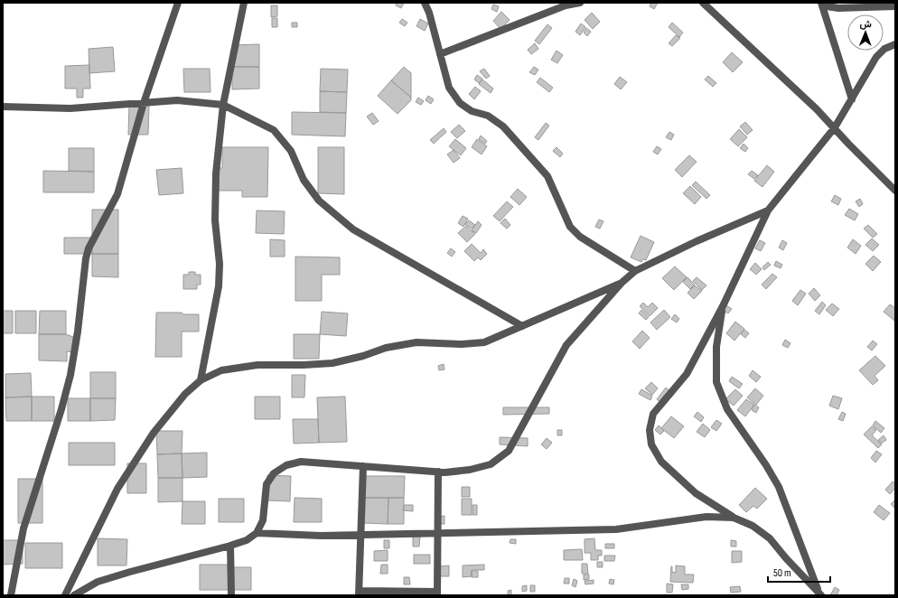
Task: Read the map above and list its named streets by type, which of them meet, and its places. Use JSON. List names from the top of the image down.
{
  "scale_bar": "50 m",
  "north": "top"
}
